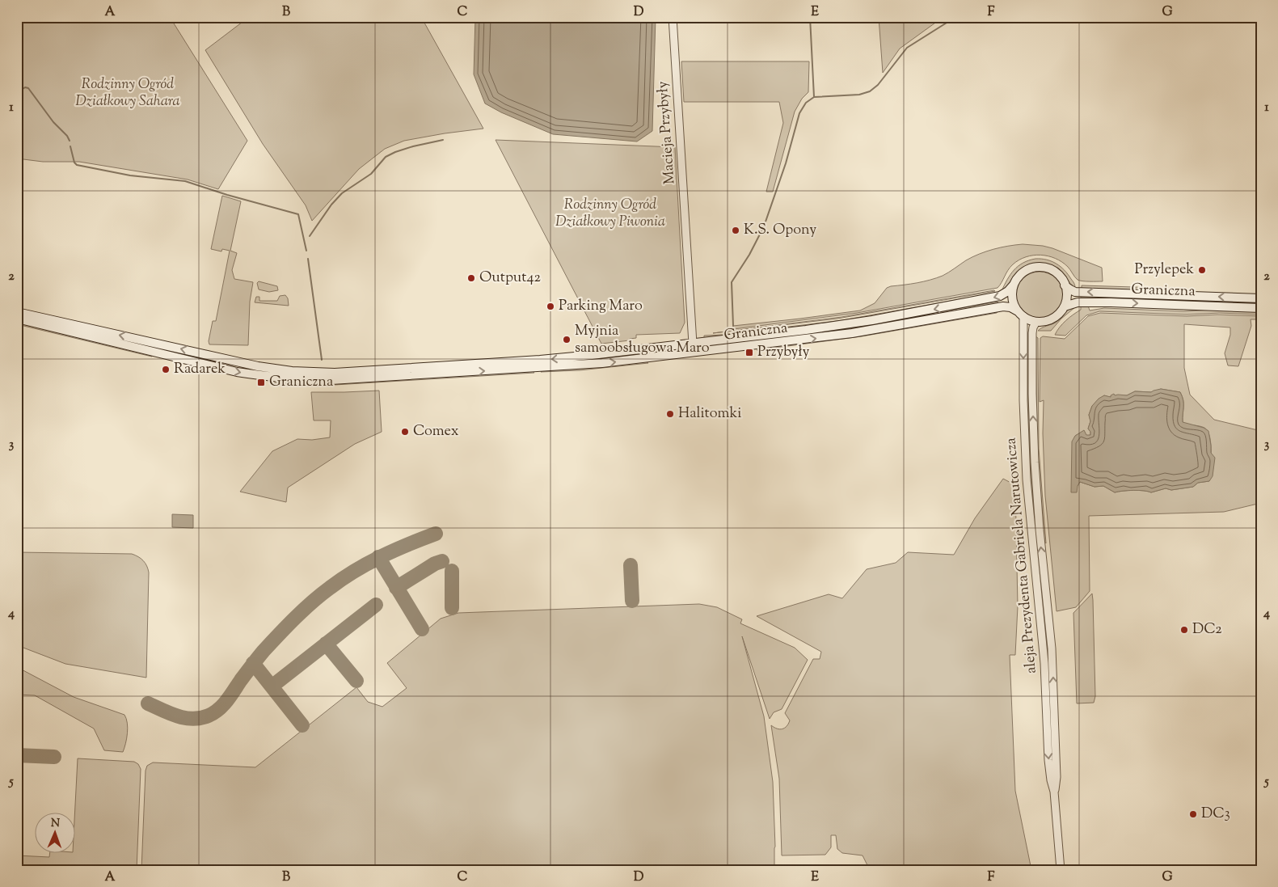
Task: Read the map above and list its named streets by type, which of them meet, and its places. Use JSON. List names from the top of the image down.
{
  "streets": {
    "main road": ["Graniczna"],
    "street": ["Macieja Przybyły", "aleja Prezydenta Gabriela Narutowicza"]
  },
  "crossings": [
    ["Macieja Przybyły", "Graniczna"],
    ["Graniczna", "aleja Prezydenta Gabriela Narutowicza"]
  ],
  "parks": ["Rodzinny Ogród Działkowy Sahara", "Rodzinny Ogród Działkowy Piwonia"],
  "places": {
    "other": [
      "K.S. Opony",
      "Przylepek",
      "Output42",
      "Parking Maro",
      "Myjnia samoobsługowa Maro",
      "Radarek",
      "Halitomki",
      "Comex",
      "DC2",
      "DC3"
    ],
    "transit": ["Przybyły", "Graniczna"]
  },
  "north": "top",
  "grid": {
    "columns": [
      "A",
      "B",
      "C",
      "D",
      "E",
      "F",
      "G"
    ],
    "rows": [
      "1",
      "2",
      "3",
      "4",
      "5"
    ]
  }
}
